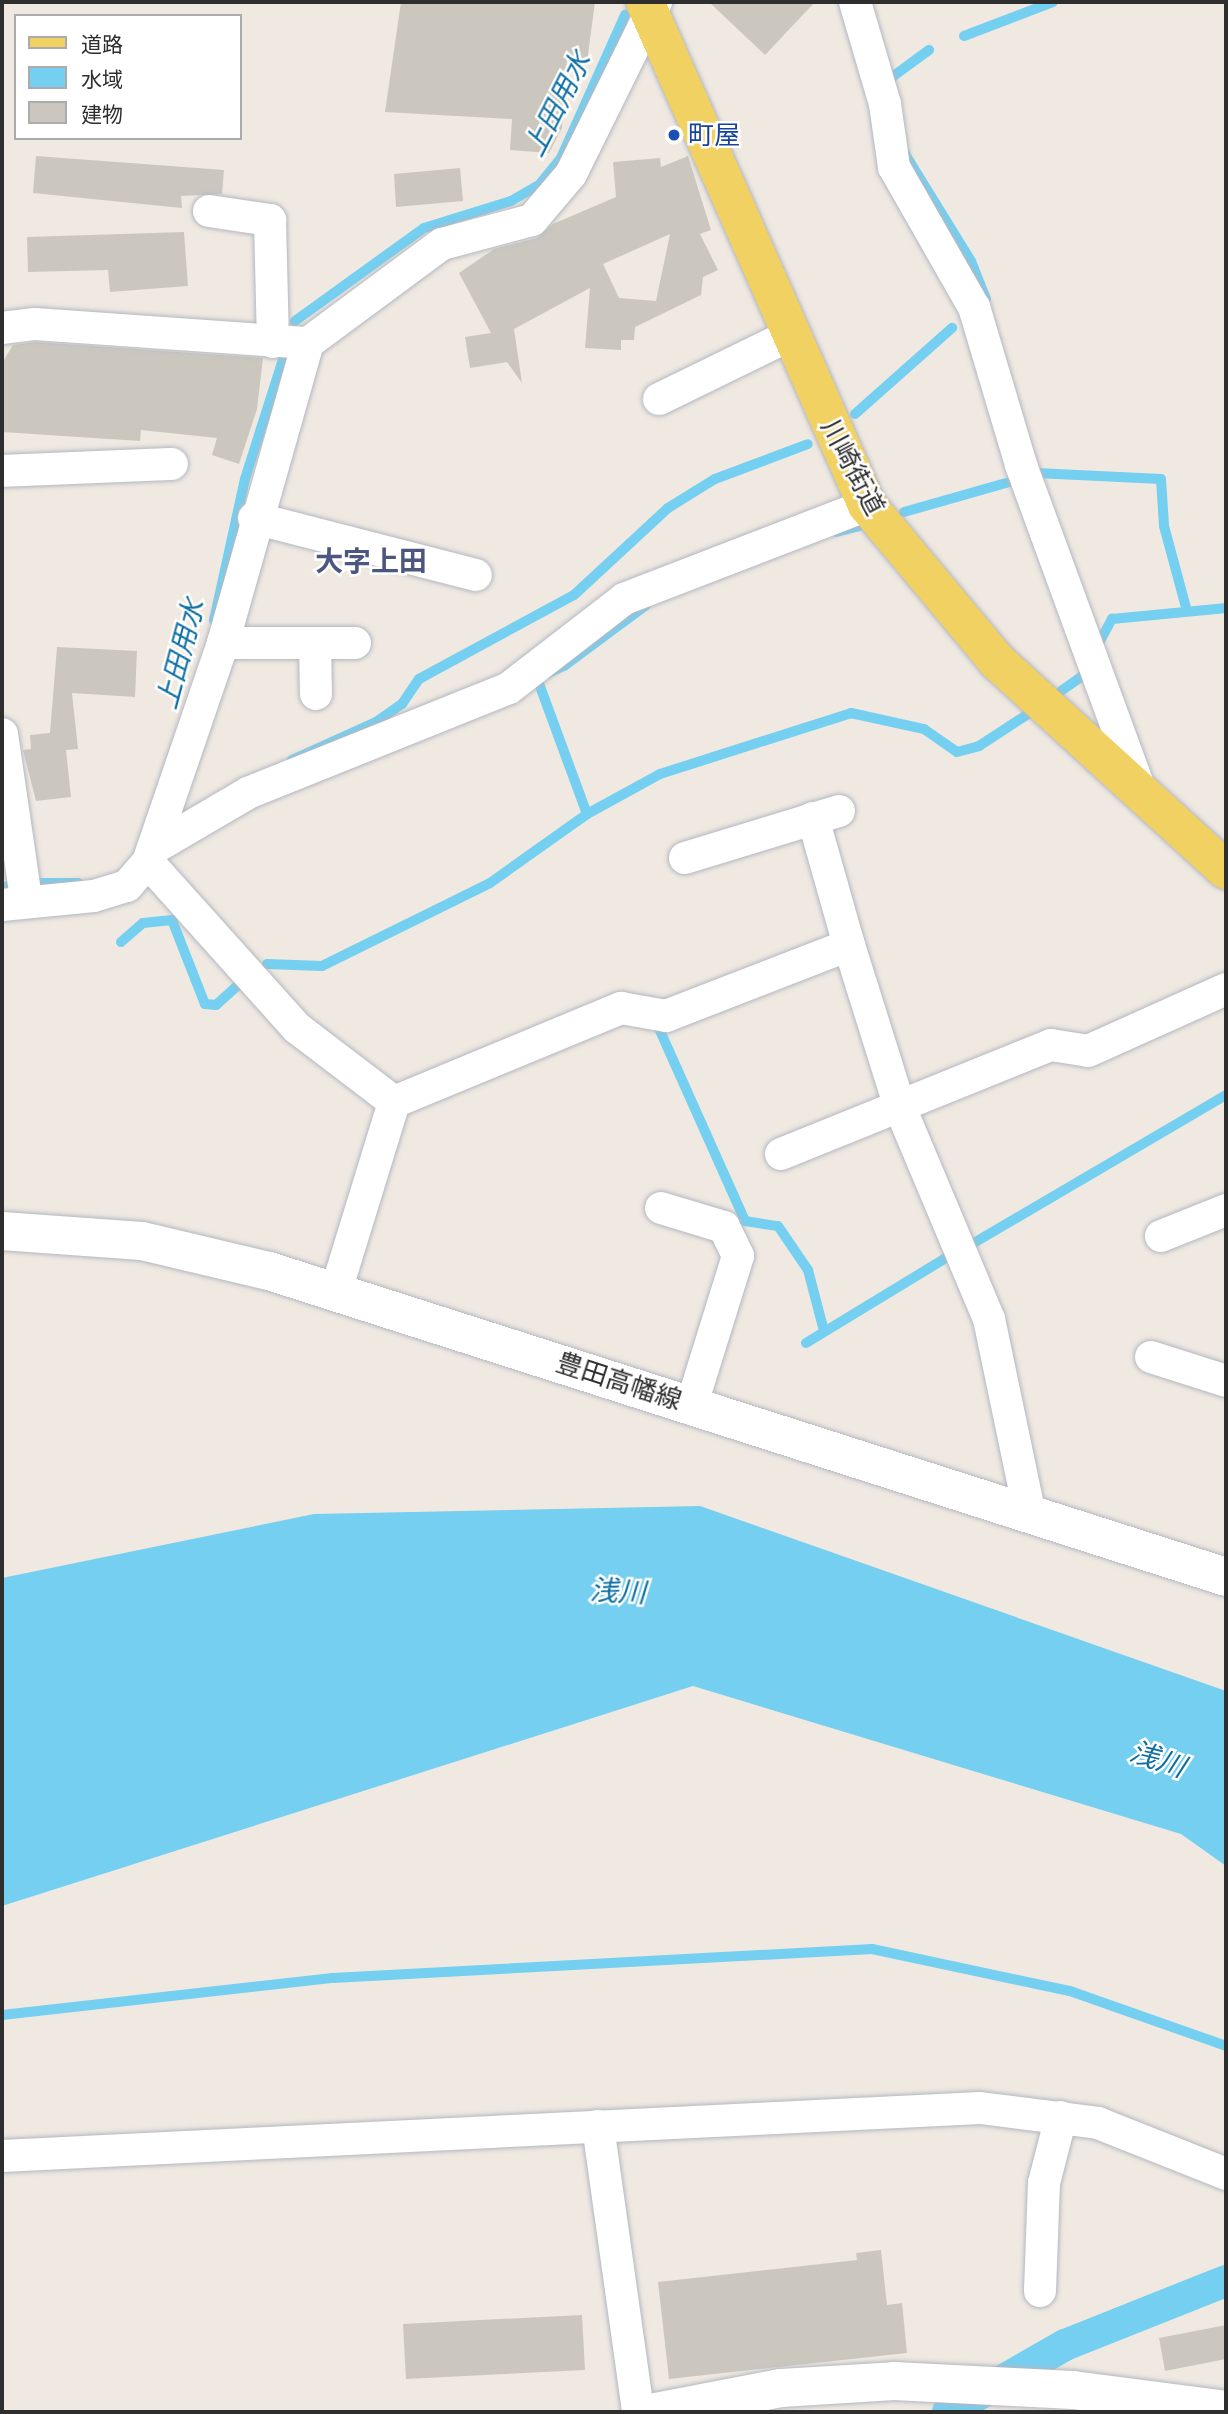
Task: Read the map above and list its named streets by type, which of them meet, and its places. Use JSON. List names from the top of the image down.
{
  "streets": {
    "main road": ["川崎街道", "豊田高幡線"]
  },
  "districts": ["大字上田"],
  "water": ["上田用水", "浅川"],
  "places": ["町屋"],
  "legend": ["道路", "水域", "建物"]
}
